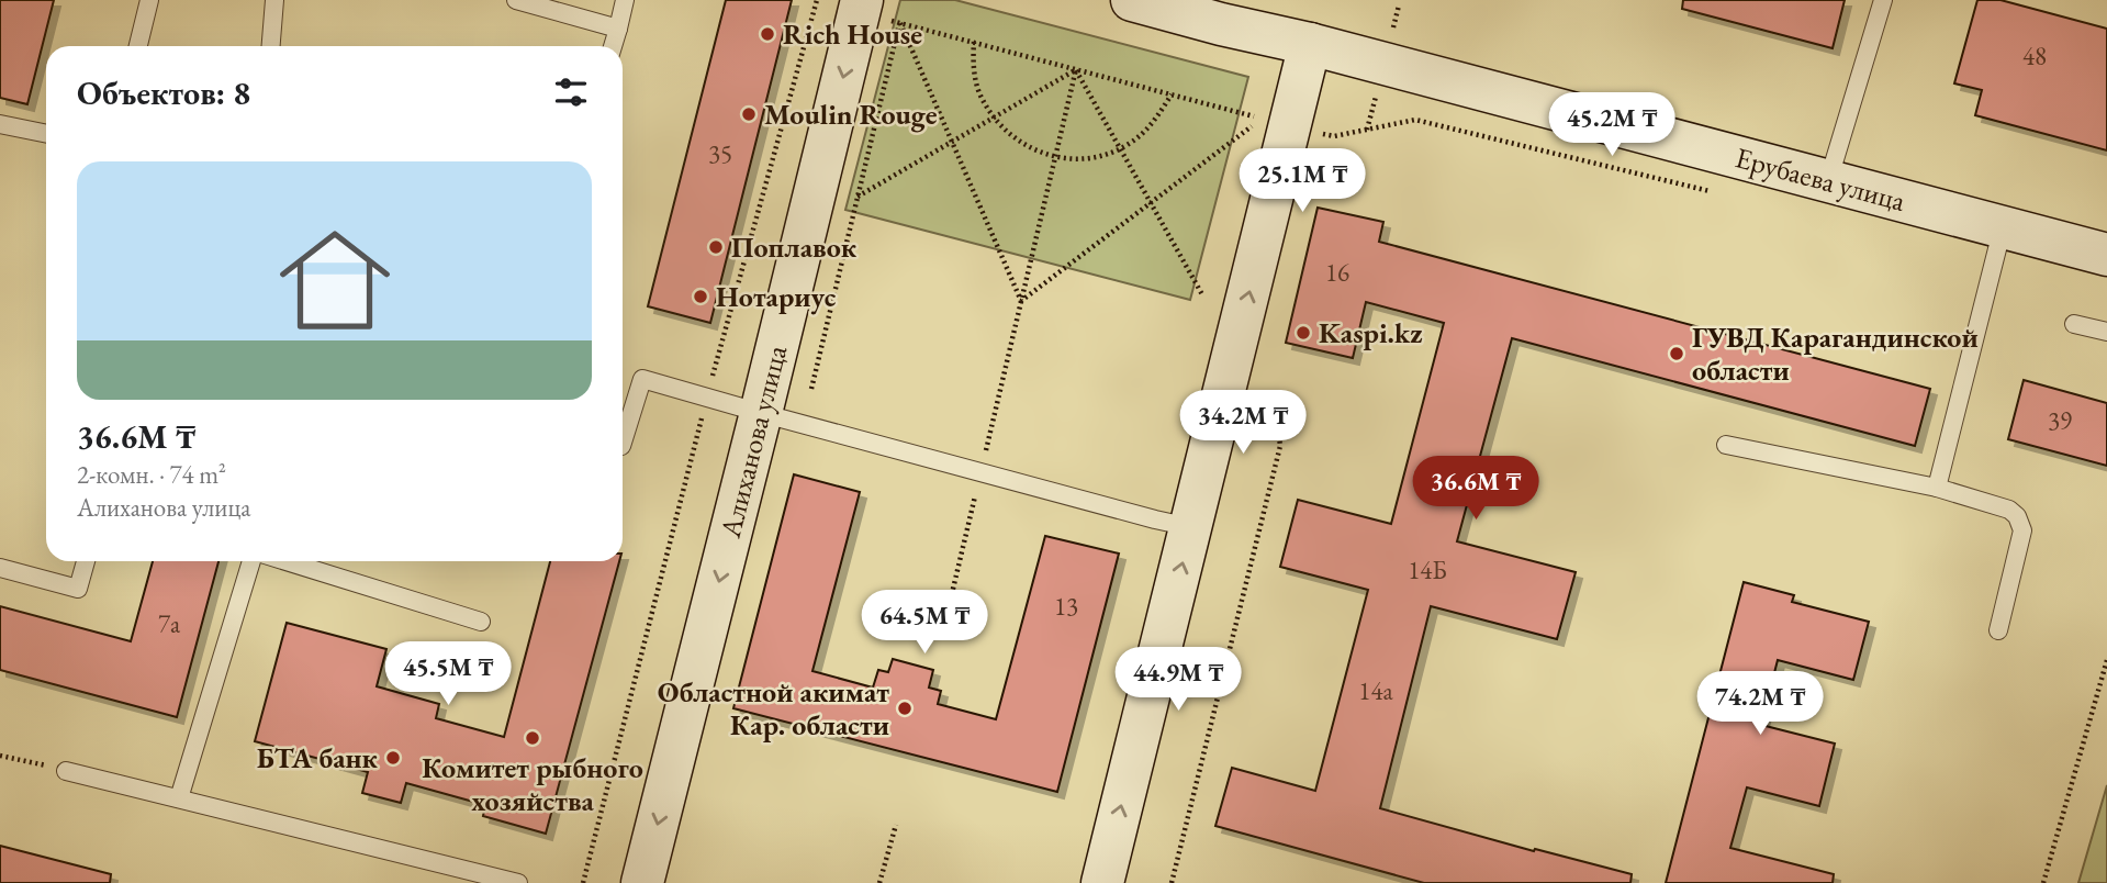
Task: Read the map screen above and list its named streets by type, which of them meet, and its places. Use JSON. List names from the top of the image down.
{
  "streets": {
    "street": ["Ерубаева улица", "Алиханова улица"]
  },
  "one_way": ["Алиханова улица"],
  "places": [
    "Rich House",
    "Moulin Rouge",
    "Поплавок",
    "Нотариус",
    "Kaspi.kz",
    "ГУВД Карагандинской области",
    "Областной акимат Кар. области",
    "Комитет рыбного хозяйства",
    "БТА банк"
  ],
  "house_numbers": [
    "48",
    "35",
    "16",
    "39",
    "14Б",
    "13",
    "7а",
    "14а"
  ],
  "page": {
    "heading": "Объектов: 8",
    "price": [
      "45.2M ₸",
      "25.1M ₸",
      "34.2M ₸",
      "36.6M ₸",
      "64.5M ₸",
      "45.5M ₸",
      "44.9M ₸",
      "74.2M ₸"
    ],
    "list": [
      {
        "name": "36.6M ₸",
        "note": "2-комн. · 74 m² · Алиханова улица"
      }
    ]
  }
}
